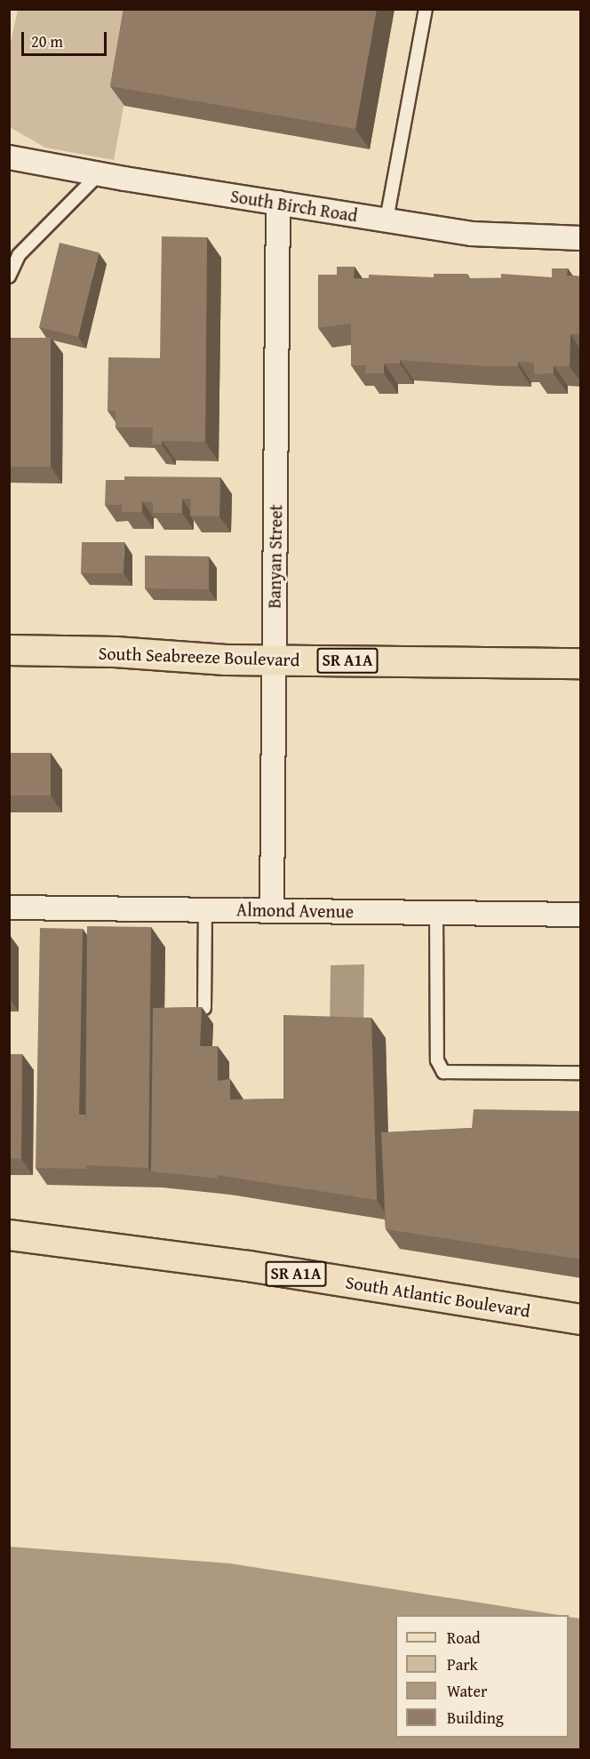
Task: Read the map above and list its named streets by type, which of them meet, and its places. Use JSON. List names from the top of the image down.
{
  "streets": {
    "main road": ["South Seabreeze Boulevard", "SR A1A", "South Atlantic Boulevard"],
    "street": ["South Birch Road", "Banyan Street", "Almond Avenue"]
  },
  "crossings": [
    ["South Birch Road", "Banyan Street"],
    ["Banyan Street", "South Seabreeze Boulevard"],
    ["Banyan Street", "Almond Avenue"]
  ],
  "legend": [
    "Road",
    "Park",
    "Water",
    "Building"
  ],
  "scale_bar": "20 m"
}
